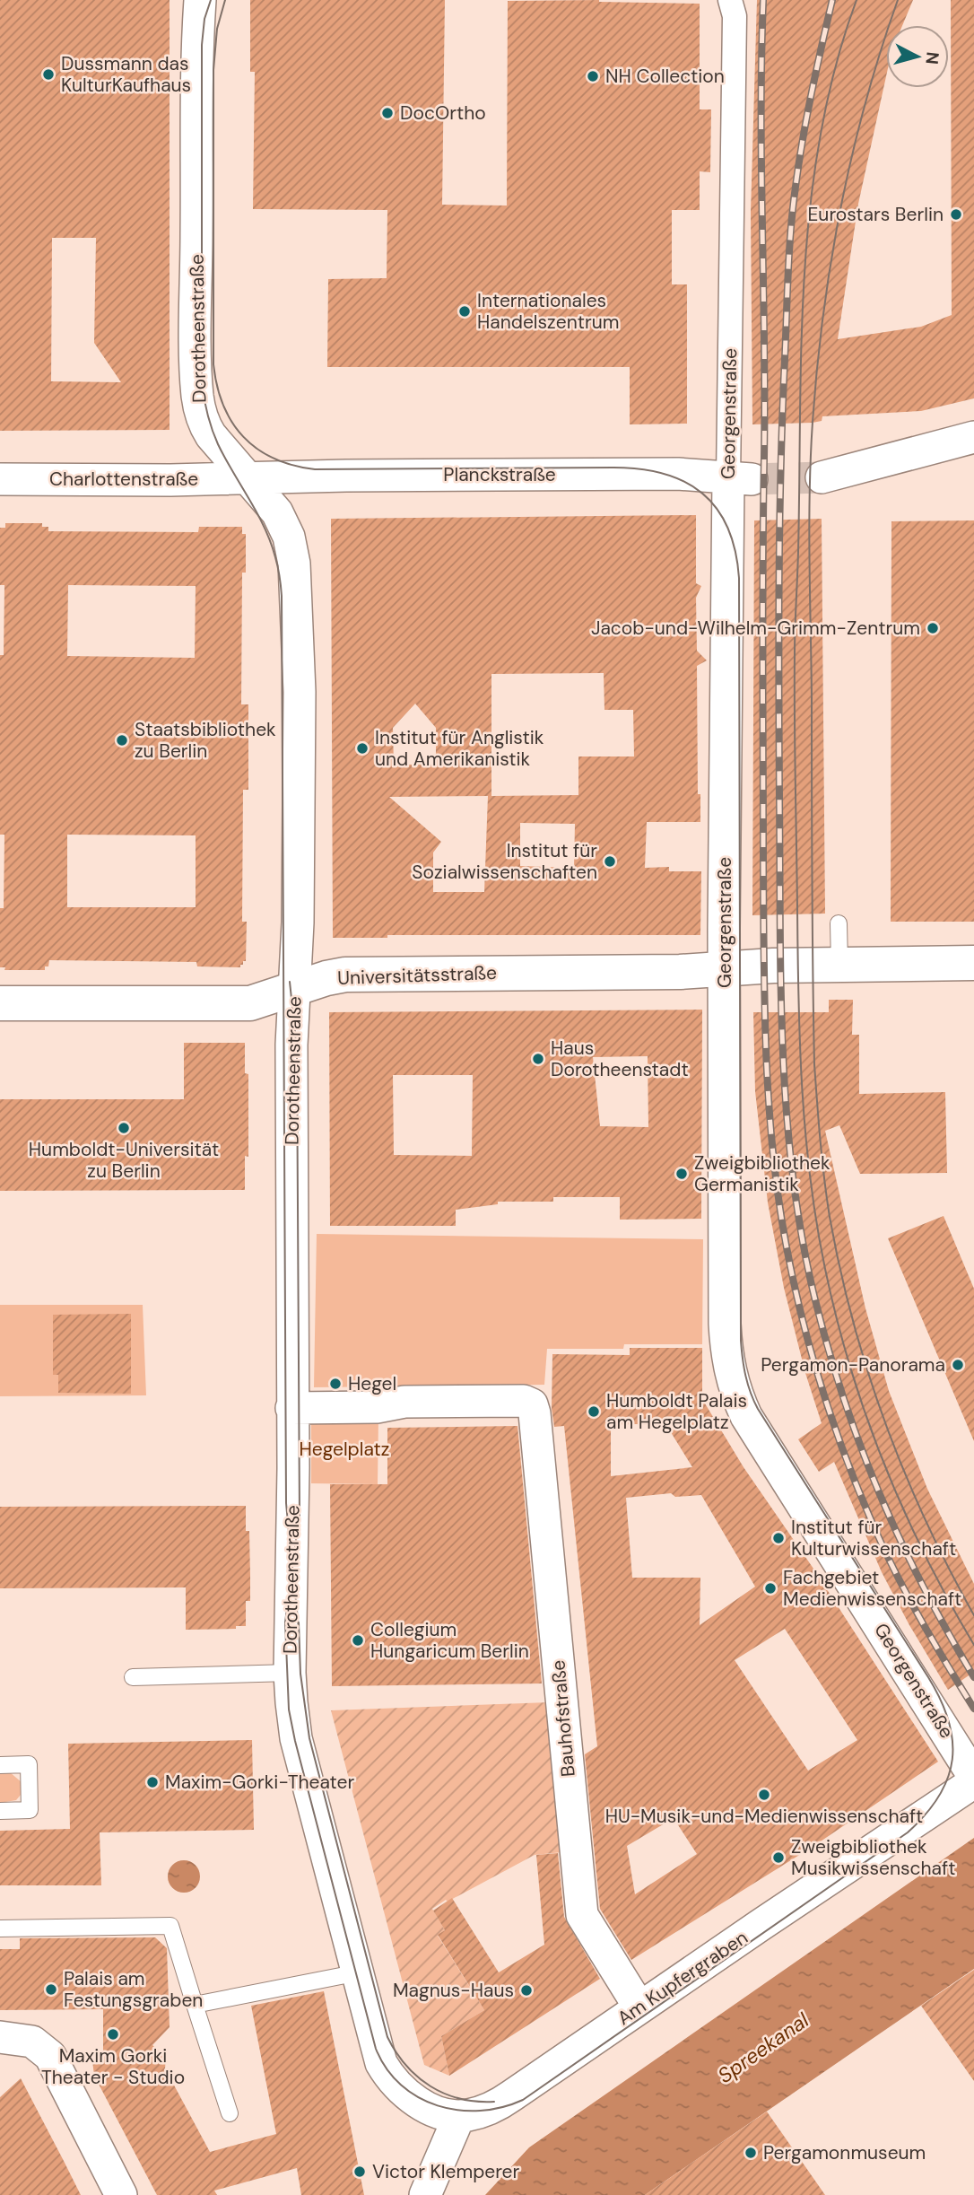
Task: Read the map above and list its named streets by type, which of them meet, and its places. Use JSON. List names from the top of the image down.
{
  "streets": {
    "street": [
      "Dorotheenstraße",
      "Georgenstraße",
      "Planckstraße",
      "Charlottenstraße",
      "Universitätsstraße",
      "Bauhofstraße",
      "Am Kupfergraben"
    ]
  },
  "crossings": [
    ["Dorotheenstraße", "Planckstraße"],
    ["Dorotheenstraße", "Charlottenstraße"],
    ["Dorotheenstraße", "Universitätsstraße"],
    ["Dorotheenstraße", "Bauhofstraße"],
    ["Dorotheenstraße", "Am Kupfergraben"],
    ["Georgenstraße", "Planckstraße"],
    ["Georgenstraße", "Universitätsstraße"],
    ["Planckstraße", "Charlottenstraße"],
    ["Bauhofstraße", "Am Kupfergraben"]
  ],
  "water": ["Spreekanal"],
  "parks": ["Hegelplatz"],
  "places": [
    "Dussmann das KulturKaufhaus",
    "NH Collection",
    "DocOrtho",
    "Eurostars Berlin",
    "Internationales Handelszentrum",
    "Jacob-und-Wilhelm-Grimm-Zentrum",
    "Staatsbibliothek zu Berlin",
    "Institut für Anglistik und Amerikanistik",
    "Institut für Sozialwissenschaften",
    "Haus Dorotheenstadt",
    "Humboldt-Universität zu Berlin",
    "Zweigbibliothek Germanistik",
    "Pergamon-Panorama",
    "Hegel",
    "Humboldt Palais am Hegelplatz",
    "Institut für Kulturwissenschaft",
    "Fachgebiet Medienwissenschaft",
    "Collegium Hungaricum Berlin",
    "Maxim-Gorki-Theater",
    "HU-Musik-und-Medienwissenschaft",
    "Zweigbibliothek Musikwissenschaft",
    "Palais am Festungsgraben",
    "Magnus-Haus",
    "Maxim Gorki Theater - Studio",
    "Pergamonmuseum",
    "Victor Klemperer"
  ],
  "north": "right"
}
